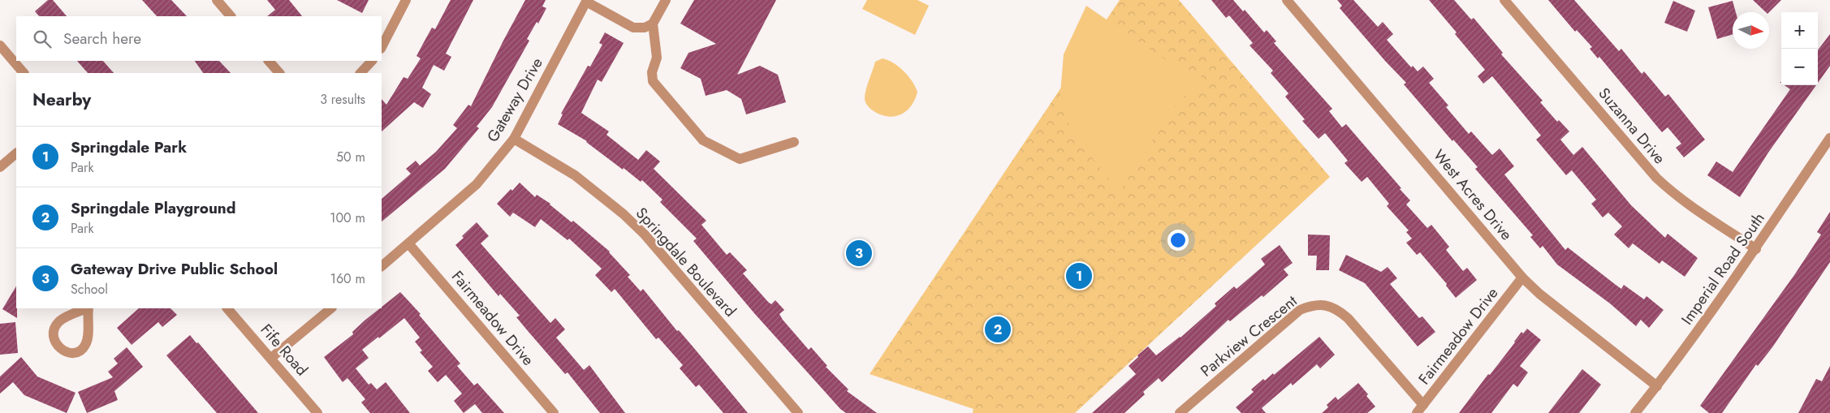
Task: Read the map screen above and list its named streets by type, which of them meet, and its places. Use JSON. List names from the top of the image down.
{
  "streets": {
    "street": [
      "Gateway Drive",
      "Suzanna Drive",
      "West Acres Drive",
      "Springdale Boulevard",
      "Imperial Road South",
      "Fairmeadow Drive",
      "Parkview Crescent",
      "Fife Road"
    ]
  },
  "crossings": [
    ["Gateway Drive", "Springdale Boulevard"],
    ["Gateway Drive", "Fairmeadow Drive"],
    ["Suzanna Drive", "Imperial Road South"],
    ["West Acres Drive", "Imperial Road South"],
    ["West Acres Drive", "Fairmeadow Drive"],
    ["Fairmeadow Drive", "Parkview Crescent"]
  ],
  "north": "right",
  "page": {
    "map_buttons": ["+", "−"],
    "search": "Search here",
    "heading": ["Nearby", "3 results"],
    "list": [
      {
        "mark": "1",
        "name": "Springdale Park",
        "note": "Park",
        "value": "50 m"
      },
      {
        "mark": "2",
        "name": "Springdale Playground",
        "note": "Park",
        "value": "100 m"
      },
      {
        "mark": "3",
        "name": "Gateway Drive Public School",
        "note": "School",
        "value": "160 m"
      }
    ],
    "pins": ["3", "1", "2"]
  }
}
